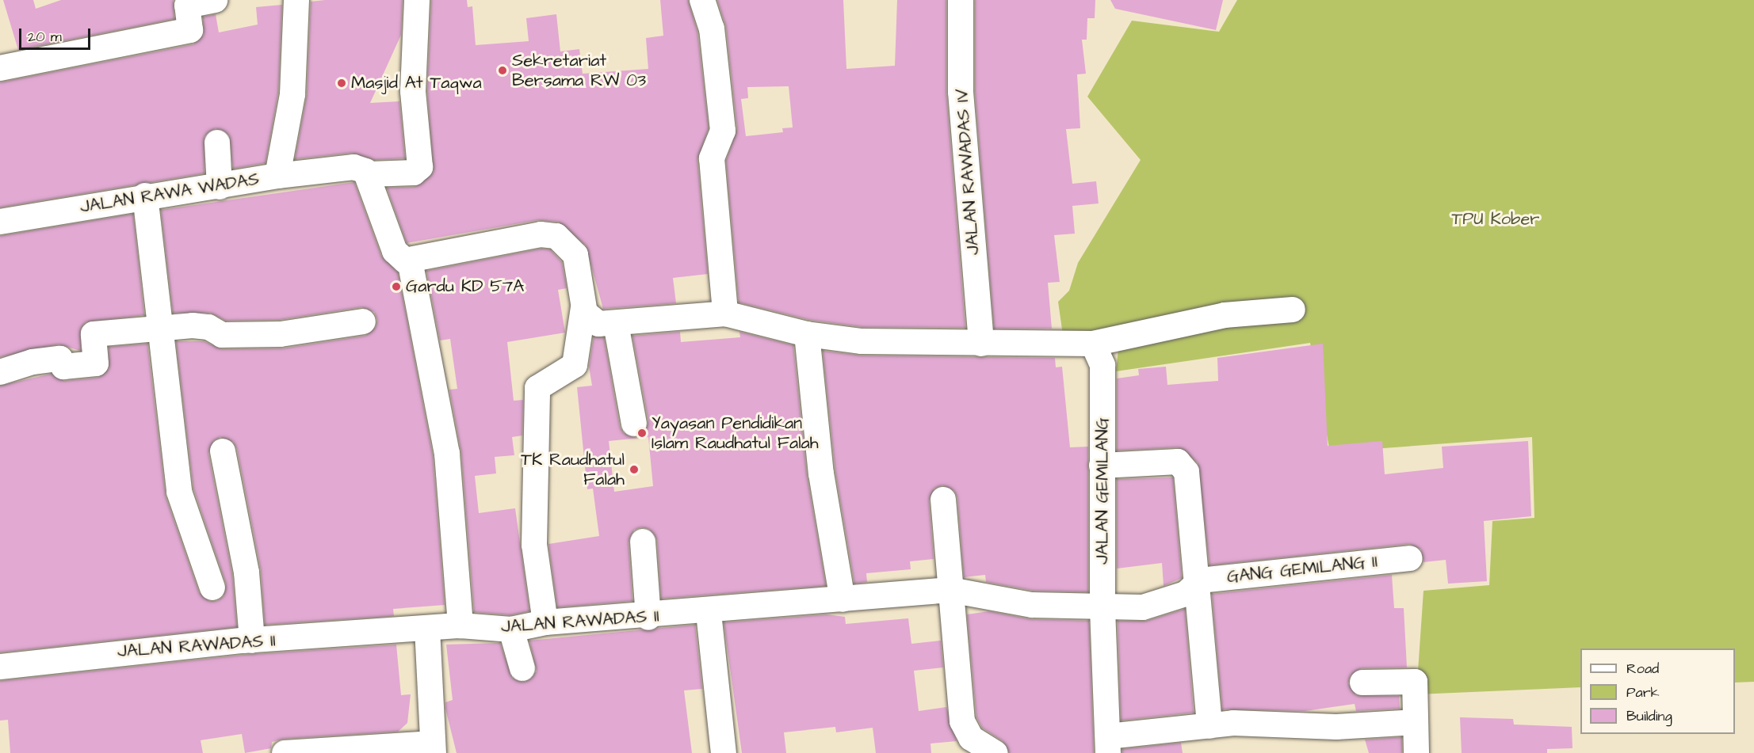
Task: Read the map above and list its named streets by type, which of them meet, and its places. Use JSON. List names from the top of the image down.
{
  "streets": {
    "street": [
      "JALAN RAWADAS IV",
      "JALAN RAWA WADAS",
      "JALAN GEMILANG",
      "GANG GEMILANG II",
      "JALAN RAWADAS II"
    ]
  },
  "crossings": [
    ["JALAN GEMILANG", "GANG GEMILANG II"],
    ["JALAN GEMILANG", "JALAN RAWADAS II"],
    ["GANG GEMILANG II", "JALAN RAWADAS II"]
  ],
  "parks": ["TPU Kober"],
  "places": [
    "Sekretariat Bersama RW 03",
    "Masjid At Taqwa",
    "Gardu KD 57A",
    "Yayasan Pendidikan Islam Raudhatul Falah",
    "TK Raudhatul Falah"
  ],
  "legend": ["Road", "Park", "Building"],
  "scale_bar": "20 m"
}
